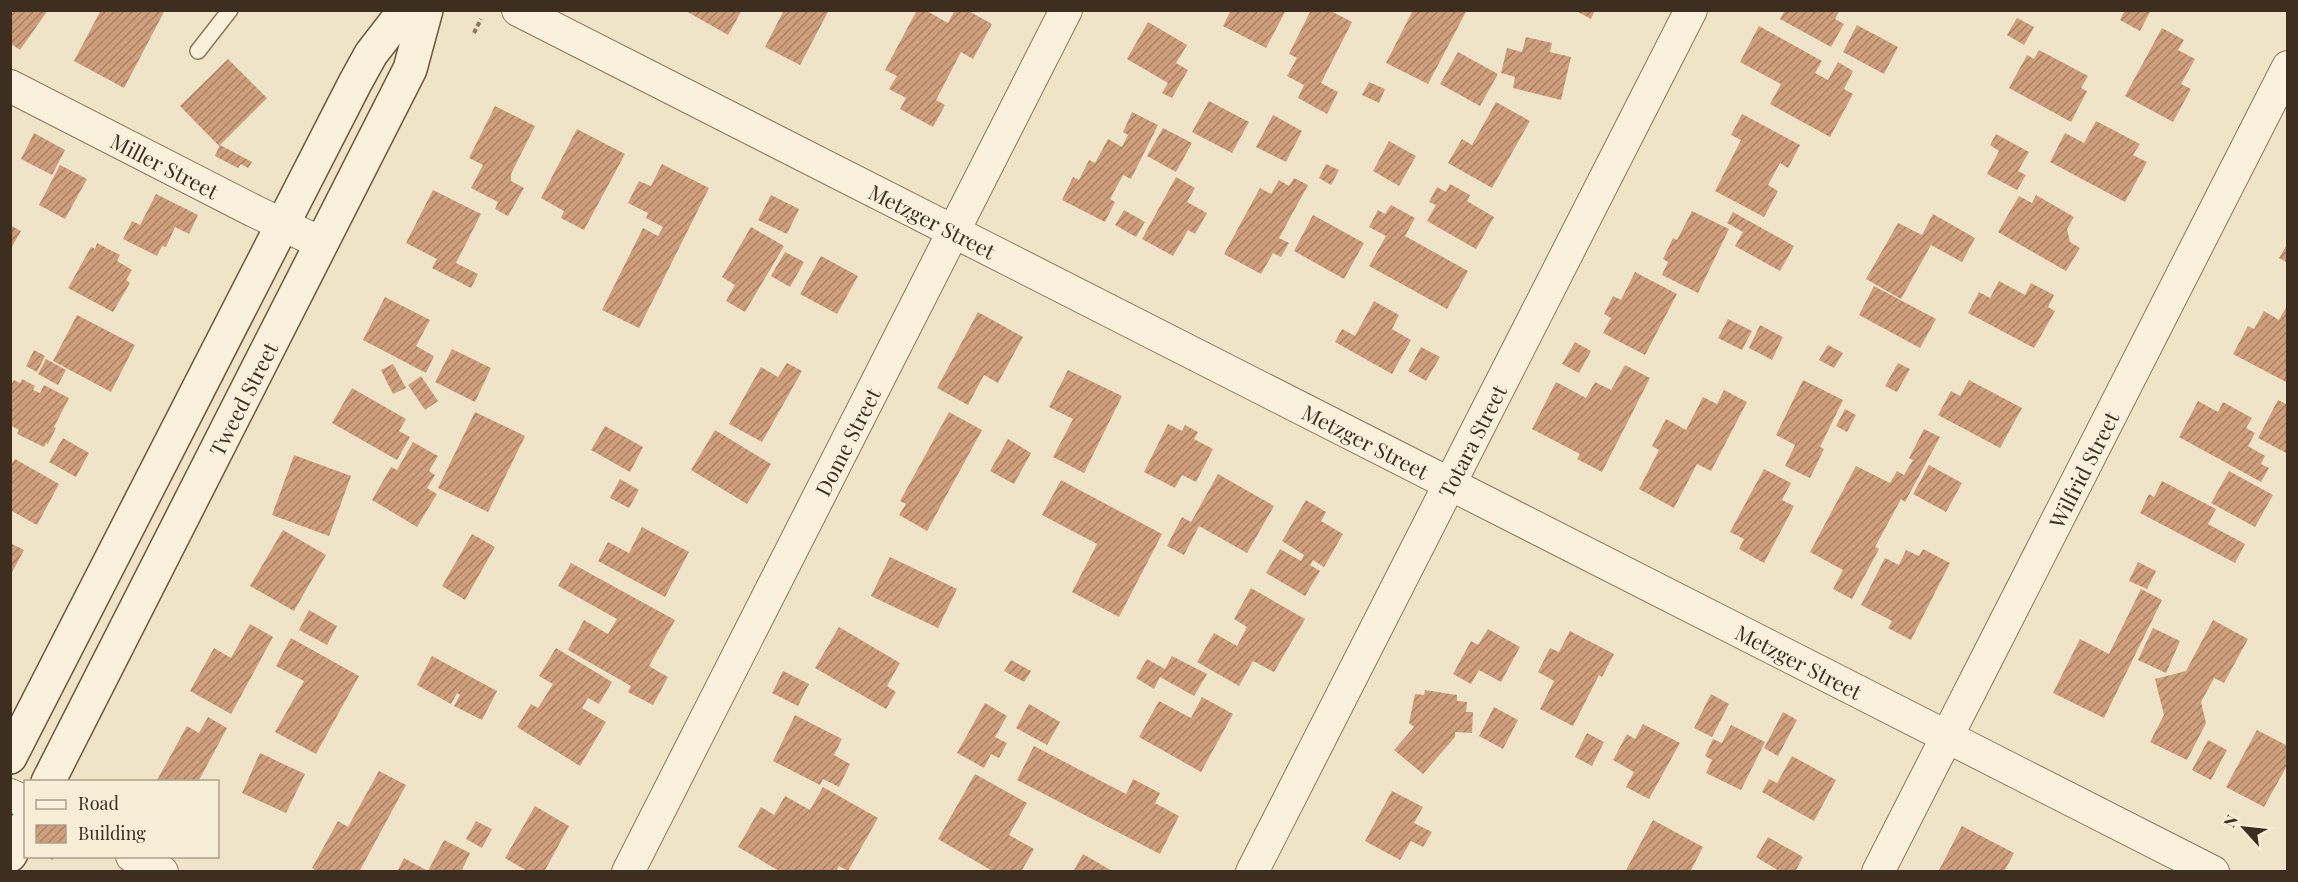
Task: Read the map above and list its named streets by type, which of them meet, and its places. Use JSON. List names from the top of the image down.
{
  "streets": {
    "main road": ["Tweed Street"],
    "street": [
      "Miller Street",
      "Metzger Street",
      "Dome Street",
      "Totara Street",
      "Wilfrid Street"
    ]
  },
  "crossings": [
    ["Miller Street", "Tweed Street"],
    ["Metzger Street", "Dome Street"],
    ["Metzger Street", "Totara Street"],
    ["Metzger Street", "Wilfrid Street"]
  ],
  "legend": ["Road", "Building"],
  "north": "top left"
}
